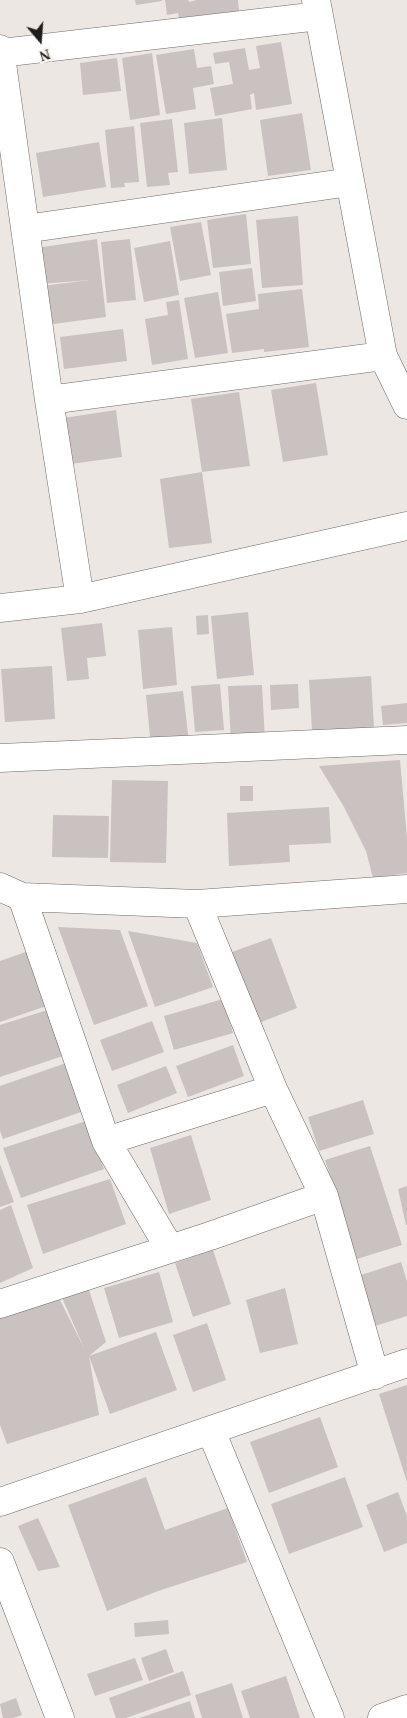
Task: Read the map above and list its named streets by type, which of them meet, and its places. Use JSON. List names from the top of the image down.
{
  "north": "bottom"
}
